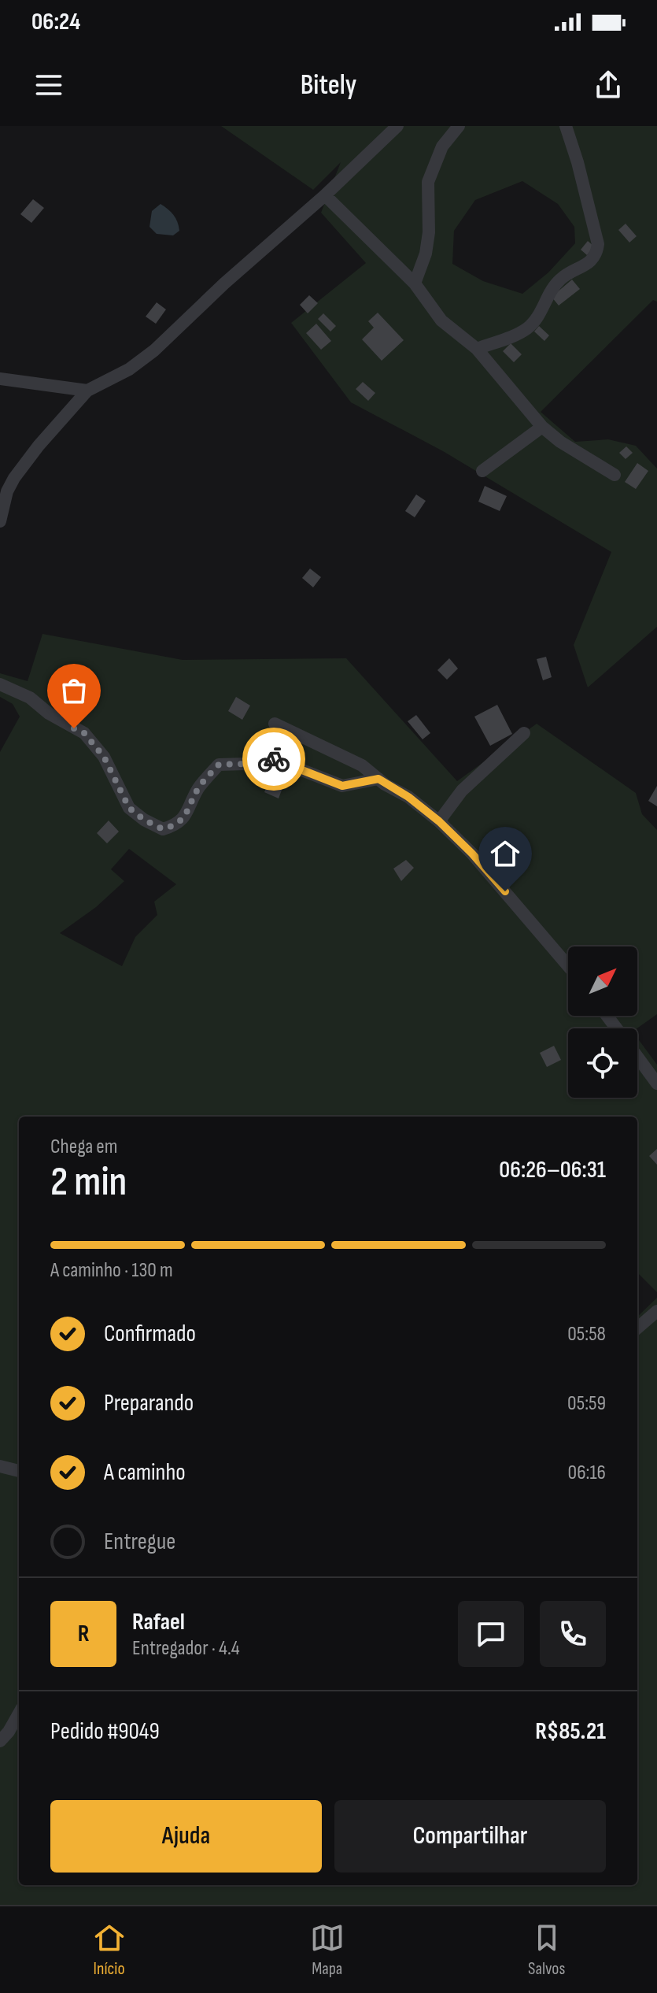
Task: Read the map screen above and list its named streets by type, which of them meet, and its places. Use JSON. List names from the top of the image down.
{
  "north": "top right",
  "page": {
    "status": "06:24",
    "header": "Bitely",
    "heading": ["2 min", "Chega em", "06:26–06:31"],
    "panel": [
      "Rafael",
      "Entregador · 4.4",
      "Pedido #9049",
      "R$85.21"
    ],
    "bar": "A caminho · 130 m",
    "list": [
      ["Confirmado", "05:58"],
      ["Preparando", "05:59"],
      ["A caminho", "06:16"],
      "Entregue"
    ],
    "round": "R",
    "buttons": ["Ajuda", "Compartilhar"],
    "tabs": ["Início", "Mapa", "Salvos"]
  }
}
